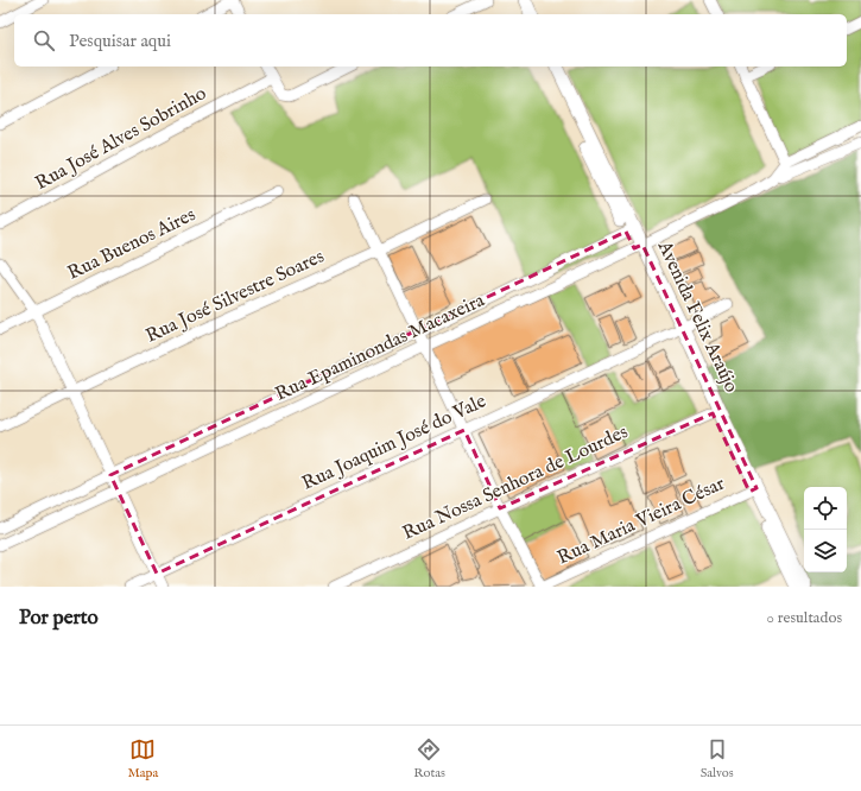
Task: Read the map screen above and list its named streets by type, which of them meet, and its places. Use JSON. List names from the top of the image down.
{
  "streets": {
    "main road": ["Avenida Felix Araújo"],
    "street": [
      "Rua José Alves Sobrinho",
      "Rua Buenos Aires",
      "Rua José Silvestre Soares",
      "Rua Epaminondas Macaxeira",
      "Rua Joaquim José do Vale",
      "Rua Nossa Senhora de Lourdes",
      "Rua Maria Vieira César"
    ]
  },
  "crossings": [
    ["Avenida Felix Araújo", "Rua Epaminondas Macaxeira"],
    ["Avenida Felix Araújo", "Rua Joaquim José do Vale"],
    ["Avenida Felix Araújo", "Rua Nossa Senhora de Lourdes"],
    ["Avenida Felix Araújo", "Rua Maria Vieira César"]
  ],
  "page": {
    "search": "Pesquisar aqui",
    "heading": ["Por perto", "0 resultados"],
    "nav": ["Mapa", "Rotas", "Salvos"]
  }
}
